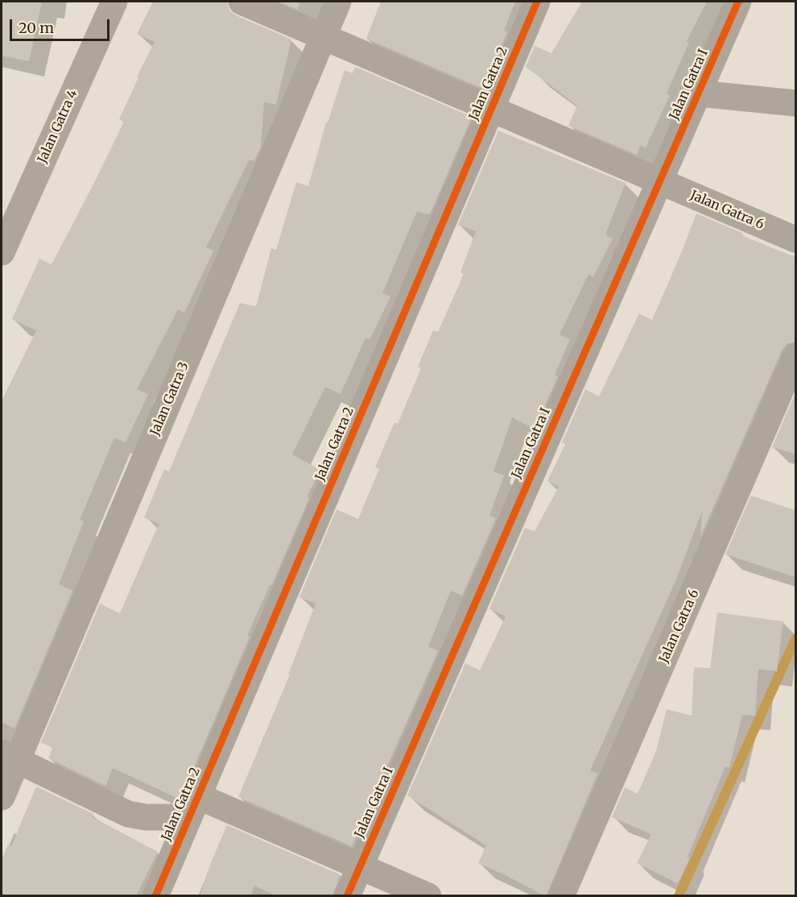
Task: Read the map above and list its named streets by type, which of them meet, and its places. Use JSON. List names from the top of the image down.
{
  "streets": {
    "street": [
      "Jalan Gatra 2",
      "Jalan Gatra I",
      "Jalan Gatra 4",
      "Jalan Gatra 6",
      "Jalan Gatra 3"
    ]
  },
  "crossings": [
    ["Jalan Gatra 2", "Jalan Gatra 6"],
    ["Jalan Gatra I", "Jalan Gatra 6"],
    ["Jalan Gatra 6", "Jalan Gatra 3"]
  ],
  "scale_bar": "20 m"
}
